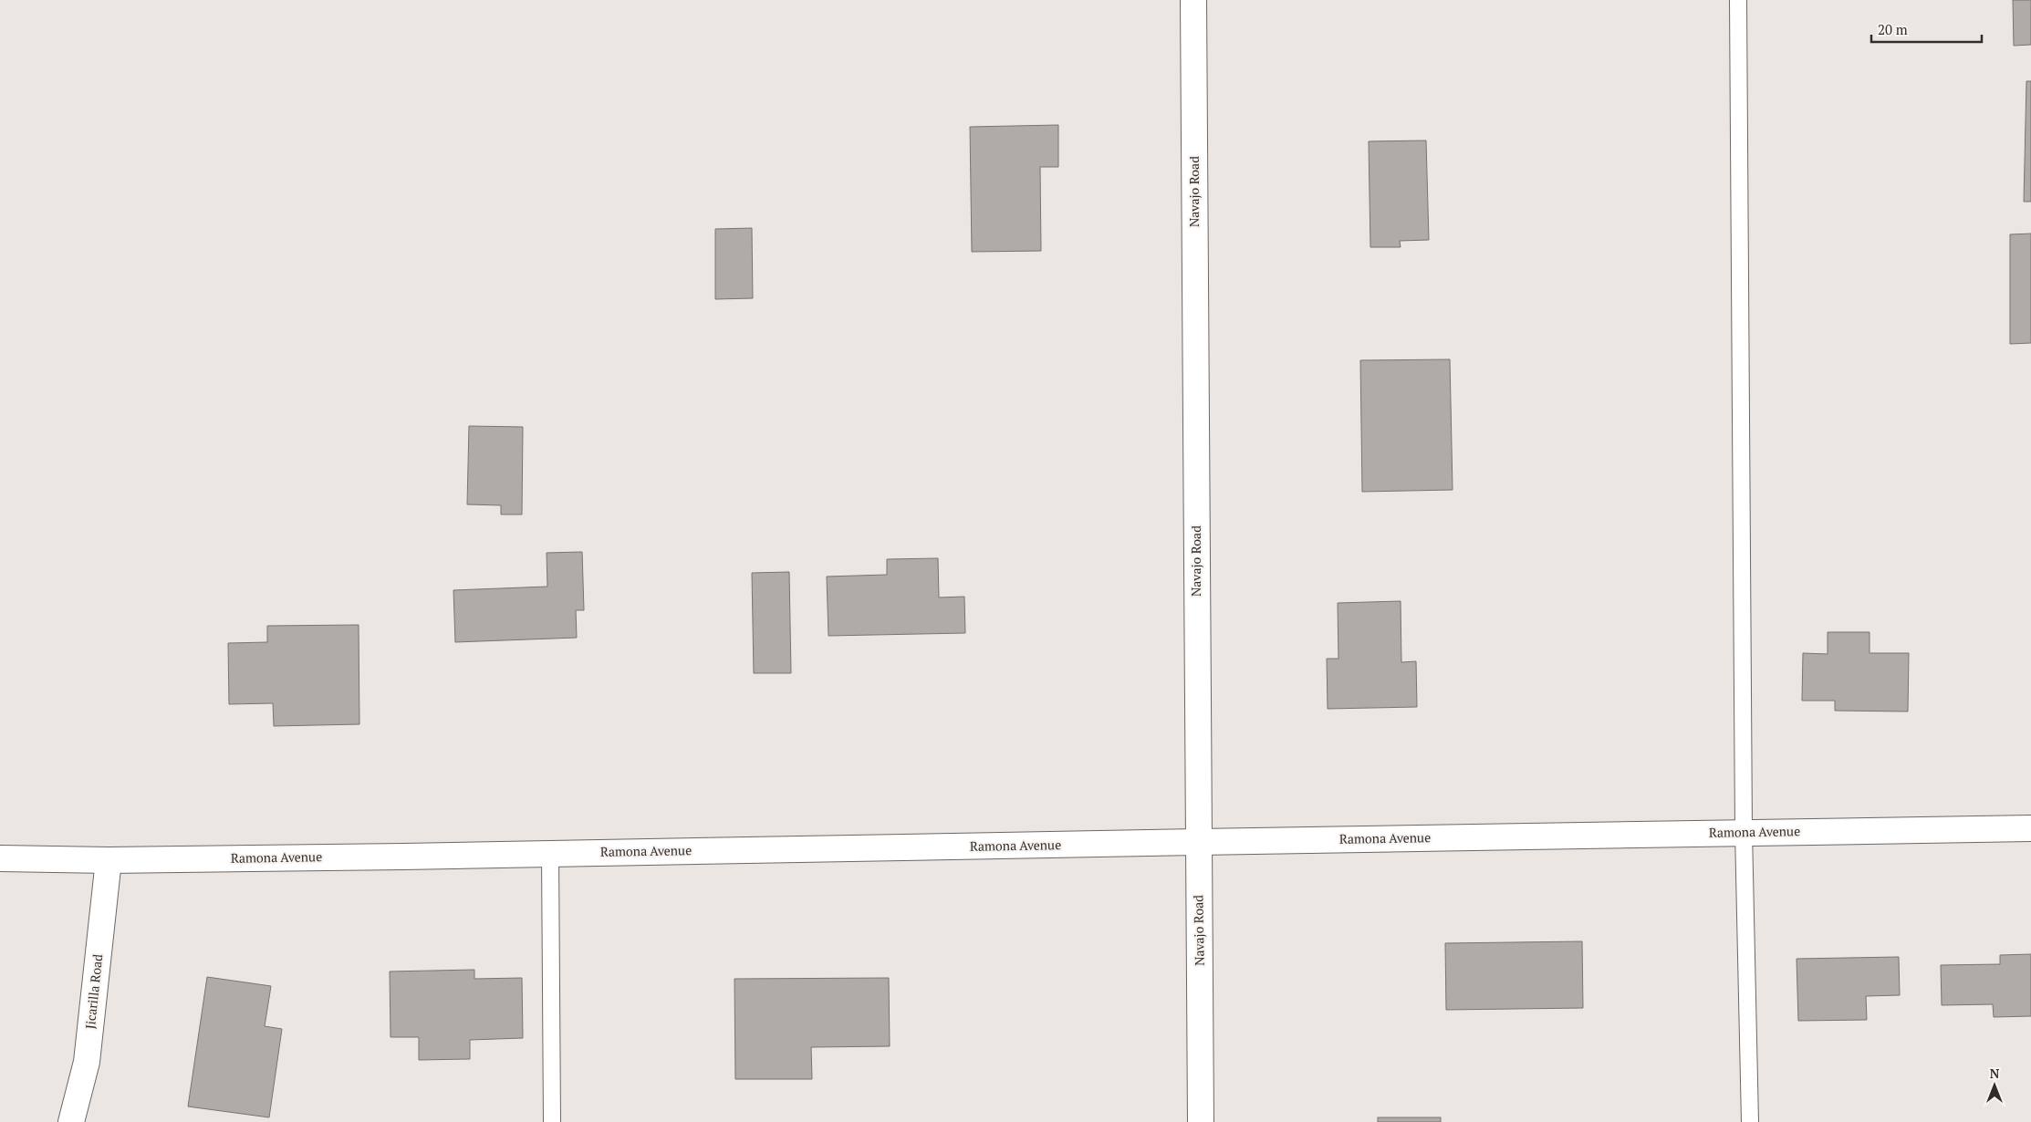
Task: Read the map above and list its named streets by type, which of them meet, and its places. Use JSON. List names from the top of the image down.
{
  "streets": {
    "street": ["Navajo Road", "Ramona Avenue", "Jicarilla Road"]
  },
  "crossings": [
    ["Navajo Road", "Ramona Avenue"],
    ["Ramona Avenue", "Jicarilla Road"]
  ],
  "scale_bar": "20 m",
  "north": "top"
}
